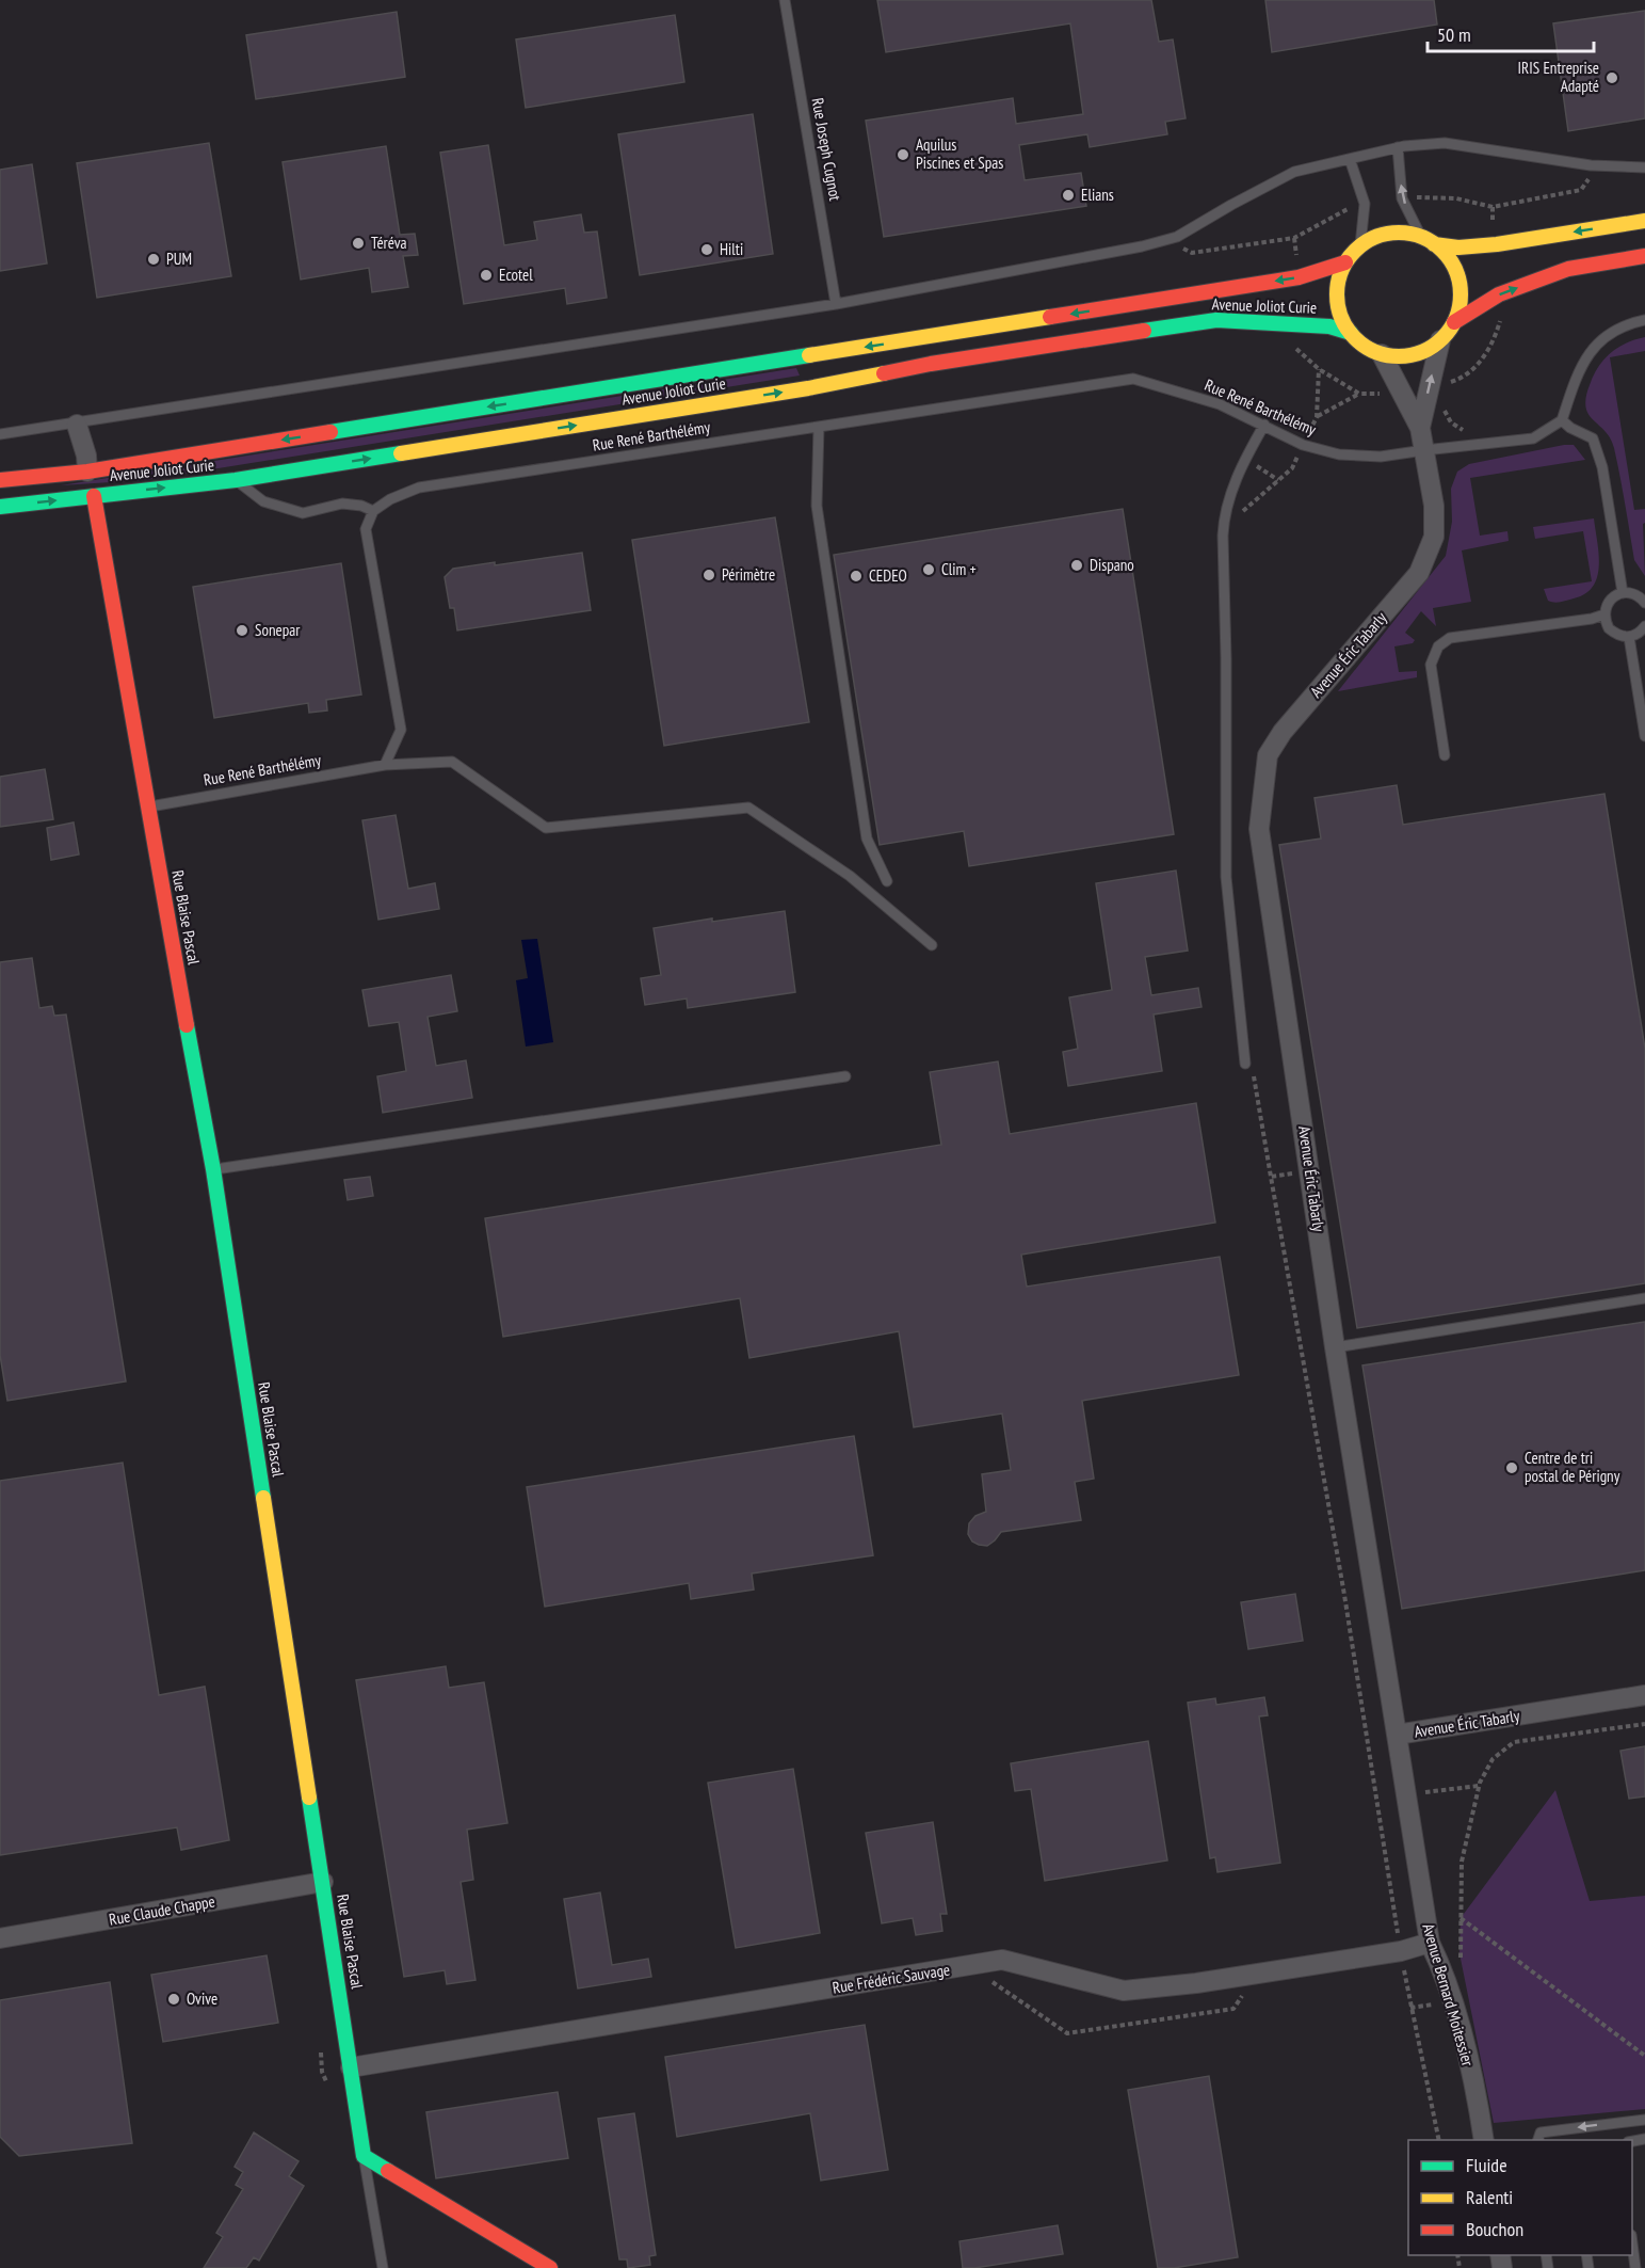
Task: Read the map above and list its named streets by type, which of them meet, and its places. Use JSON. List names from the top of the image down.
{
  "streets": {
    "main road": ["Avenue Joliot Curie", "Rue Blaise Pascal"],
    "street": [
      "Avenue Éric Tabarly",
      "Rue Claude Chappe",
      "Rue Frédéric Sauvage",
      "Avenue Bernard Moitessier"
    ],
    "lane": ["Rue Joseph Cugnot", "Rue René Barthélémy"]
  },
  "crossings": [
    ["Avenue Joliot Curie", "Avenue Éric Tabarly"],
    ["Avenue Joliot Curie", "Rue Blaise Pascal"],
    ["Rue René Barthélémy", "Avenue Éric Tabarly"],
    ["Rue René Barthélémy", "Rue Blaise Pascal"],
    ["Avenue Éric Tabarly", "Avenue Bernard Moitessier"],
    ["Rue Blaise Pascal", "Rue Claude Chappe"],
    ["Rue Blaise Pascal", "Rue Frédéric Sauvage"],
    ["Rue Frédéric Sauvage", "Avenue Bernard Moitessier"]
  ],
  "places": [
    "IRIS Entreprise Adapté",
    "Aquilus Piscines et Spas",
    "Elians",
    "Téréva",
    "Hilti",
    "PUM",
    "Ecotel",
    "Dispano",
    "Clim +",
    "Périmètre",
    "CEDEO",
    "Sonepar",
    "Centre de tri postal de Périgny",
    "Ovive"
  ],
  "legend": ["Fluide", "Ralenti", "Bouchon"],
  "scale_bar": "50 m"
}
